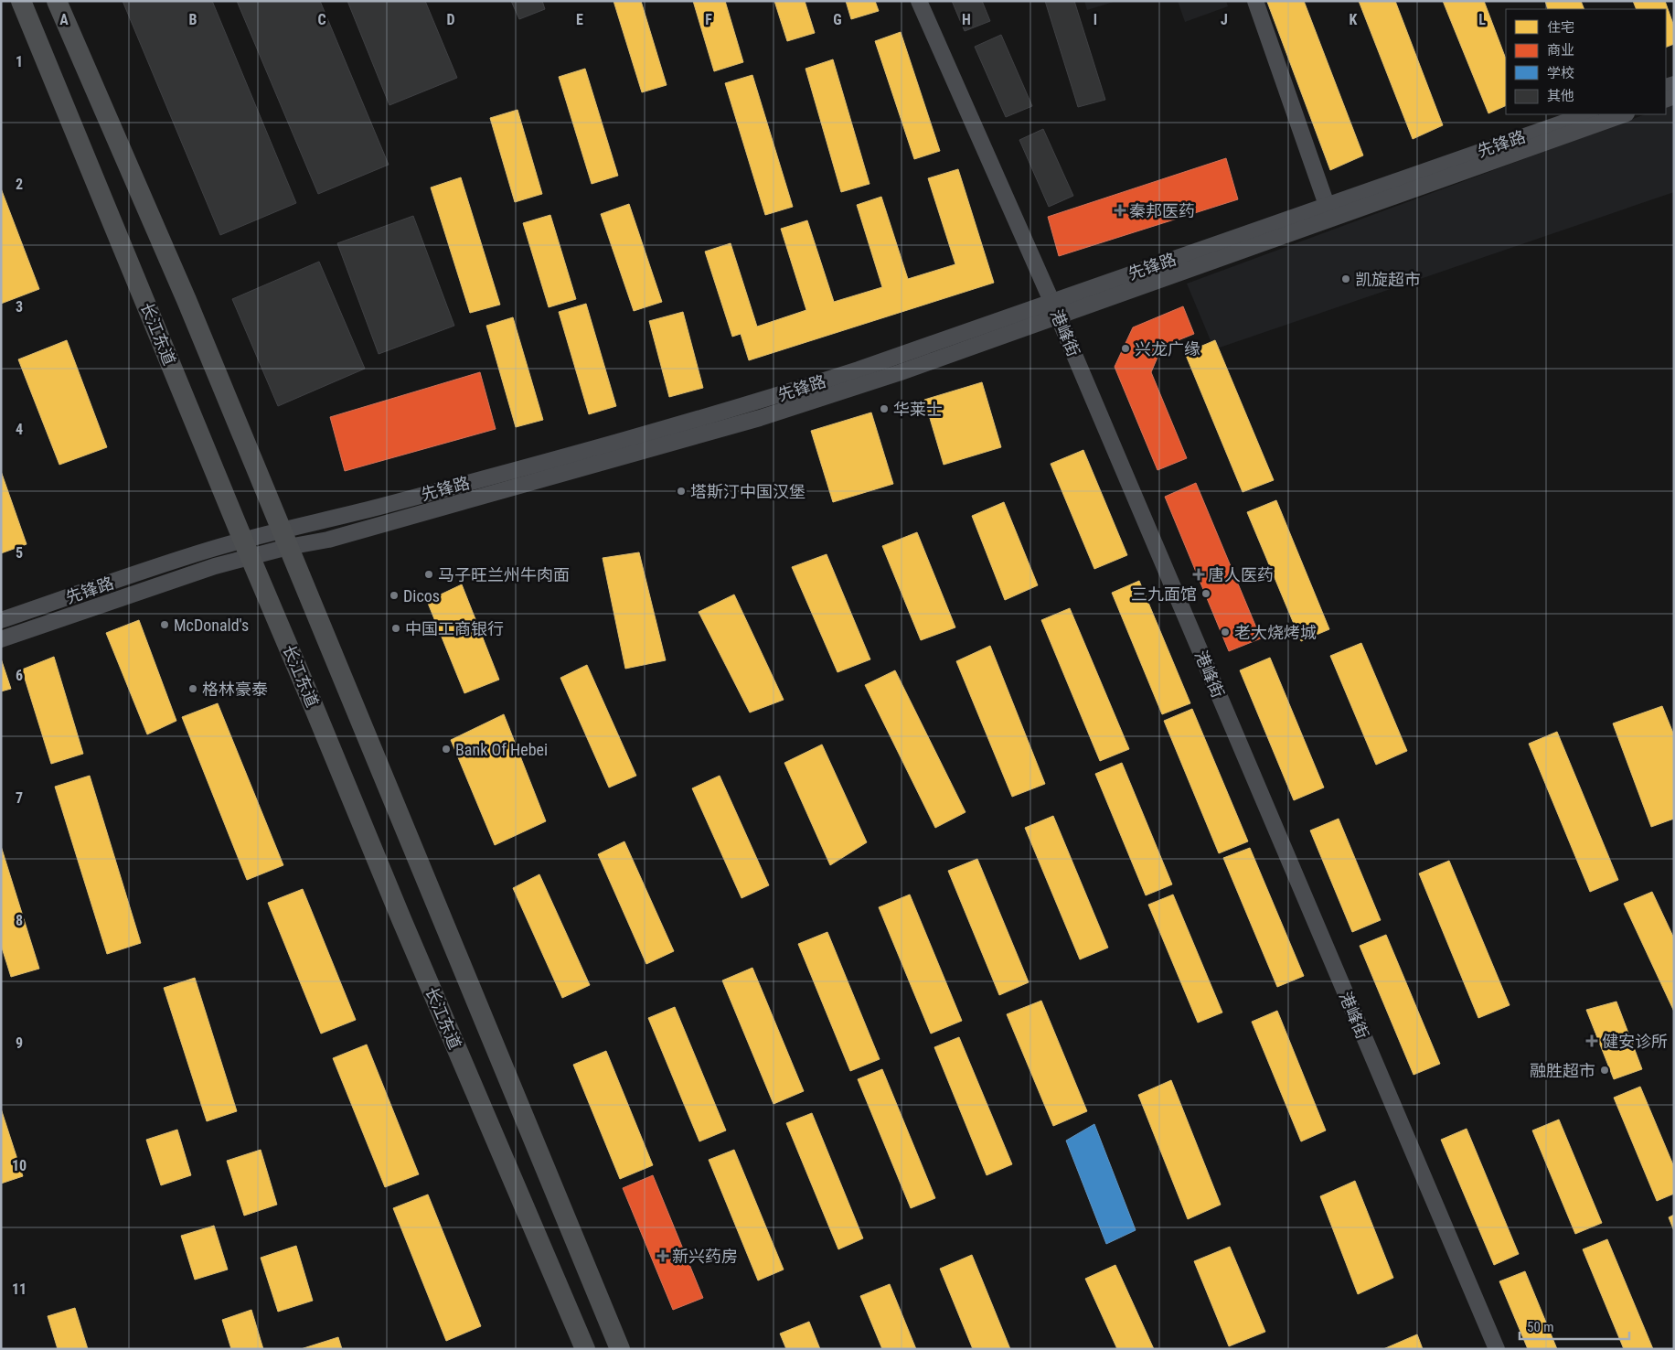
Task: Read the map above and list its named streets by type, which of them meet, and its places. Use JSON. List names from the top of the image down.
{
  "streets": {
    "main road": ["长江东道"],
    "street": ["先锋路", "港峰街"]
  },
  "crossings": [
    ["先锋路", "港峰街"],
    ["先锋路", "长江东道"]
  ],
  "places": {
    "health": [
      "秦邦医药",
      "唐人医药",
      "健安诊所",
      "新兴药房"
    ],
    "other": [
      "凯旋超市",
      "兴龙广缘",
      "华莱士",
      "塔斯汀中国汉堡",
      "马子旺兰州牛肉面",
      "三九面馆",
      "Dicos",
      "McDonald's",
      "中国工商银行",
      "老大烧烤城",
      "格林豪泰",
      "Bank Of Hebei",
      "融胜超市"
    ]
  },
  "legend": [
    "住宅",
    "商业",
    "学校",
    "其他"
  ],
  "scale_bar": "50 m",
  "grid": {
    "columns": [
      "A",
      "B",
      "C",
      "D",
      "E",
      "F",
      "G",
      "H",
      "I",
      "J",
      "K",
      "L"
    ],
    "rows": [
      "1",
      "2",
      "3",
      "4",
      "5",
      "6",
      "7",
      "8",
      "9",
      "10",
      "11"
    ]
  }
}
